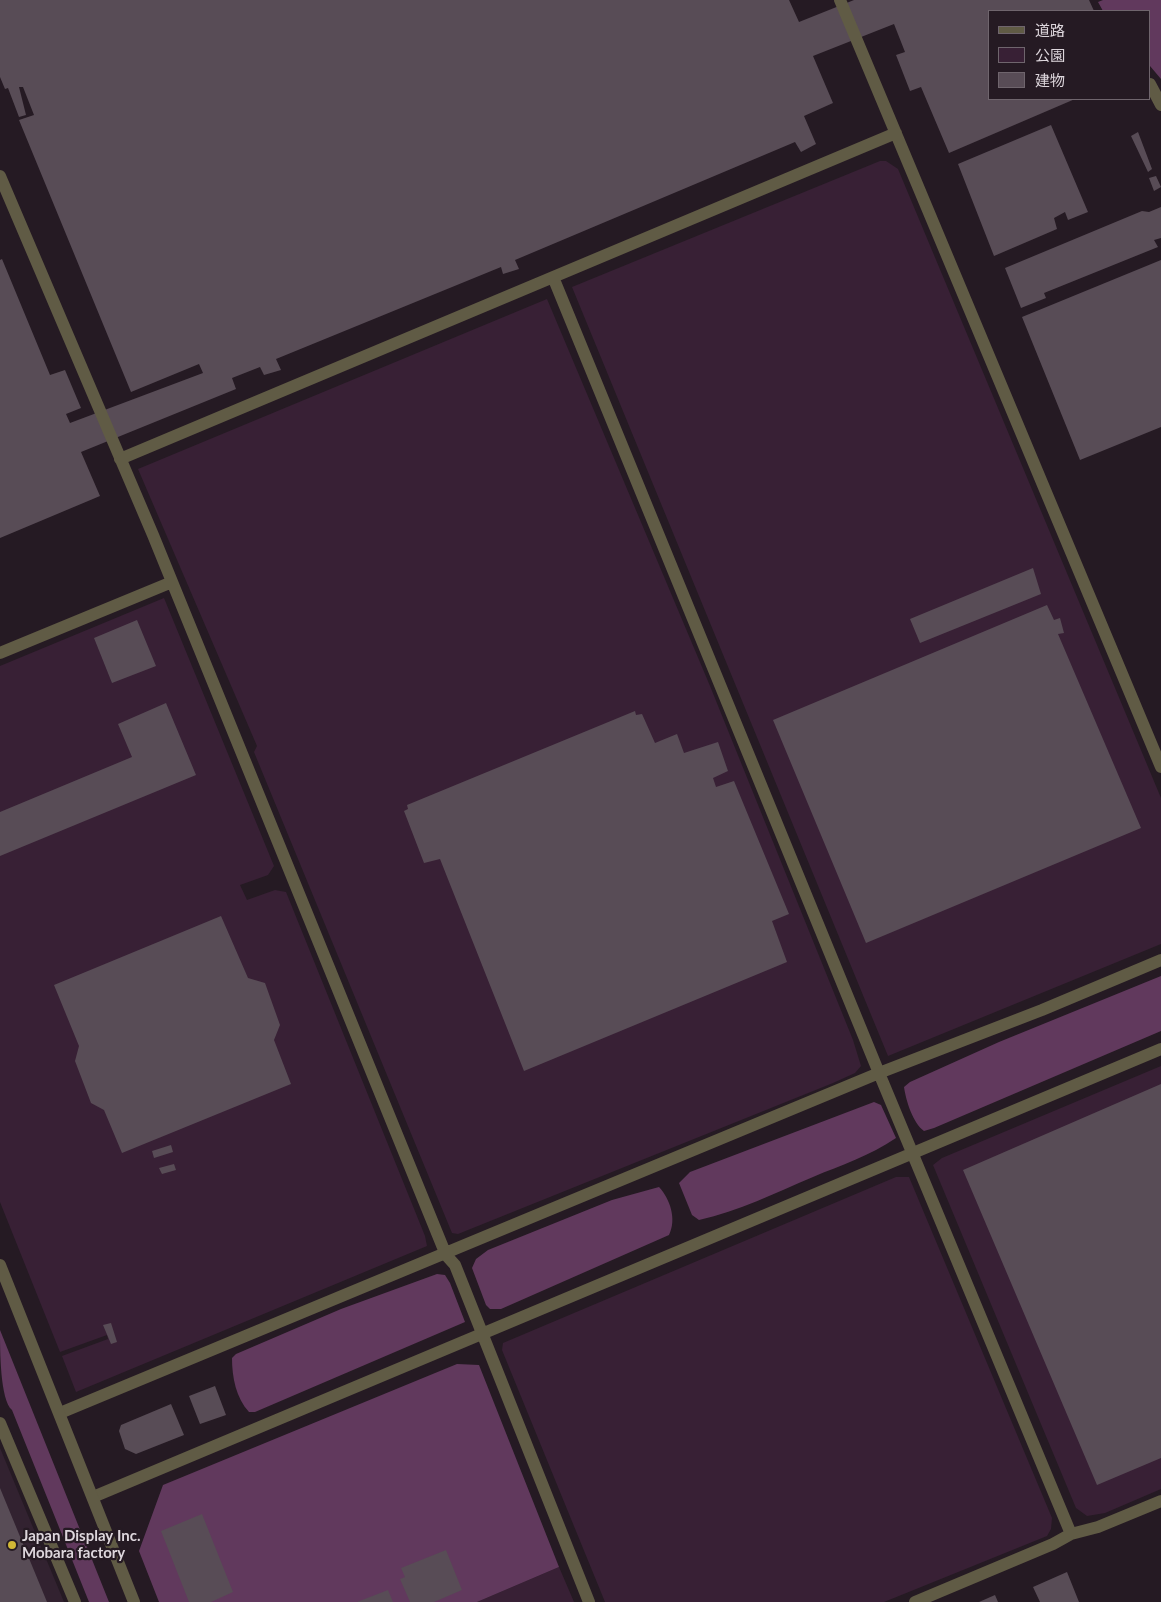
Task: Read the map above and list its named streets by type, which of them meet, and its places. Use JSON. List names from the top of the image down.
{
  "places": ["Japan Display Inc. Mobara factory"],
  "legend": ["道路", "公園", "建物"]
}
